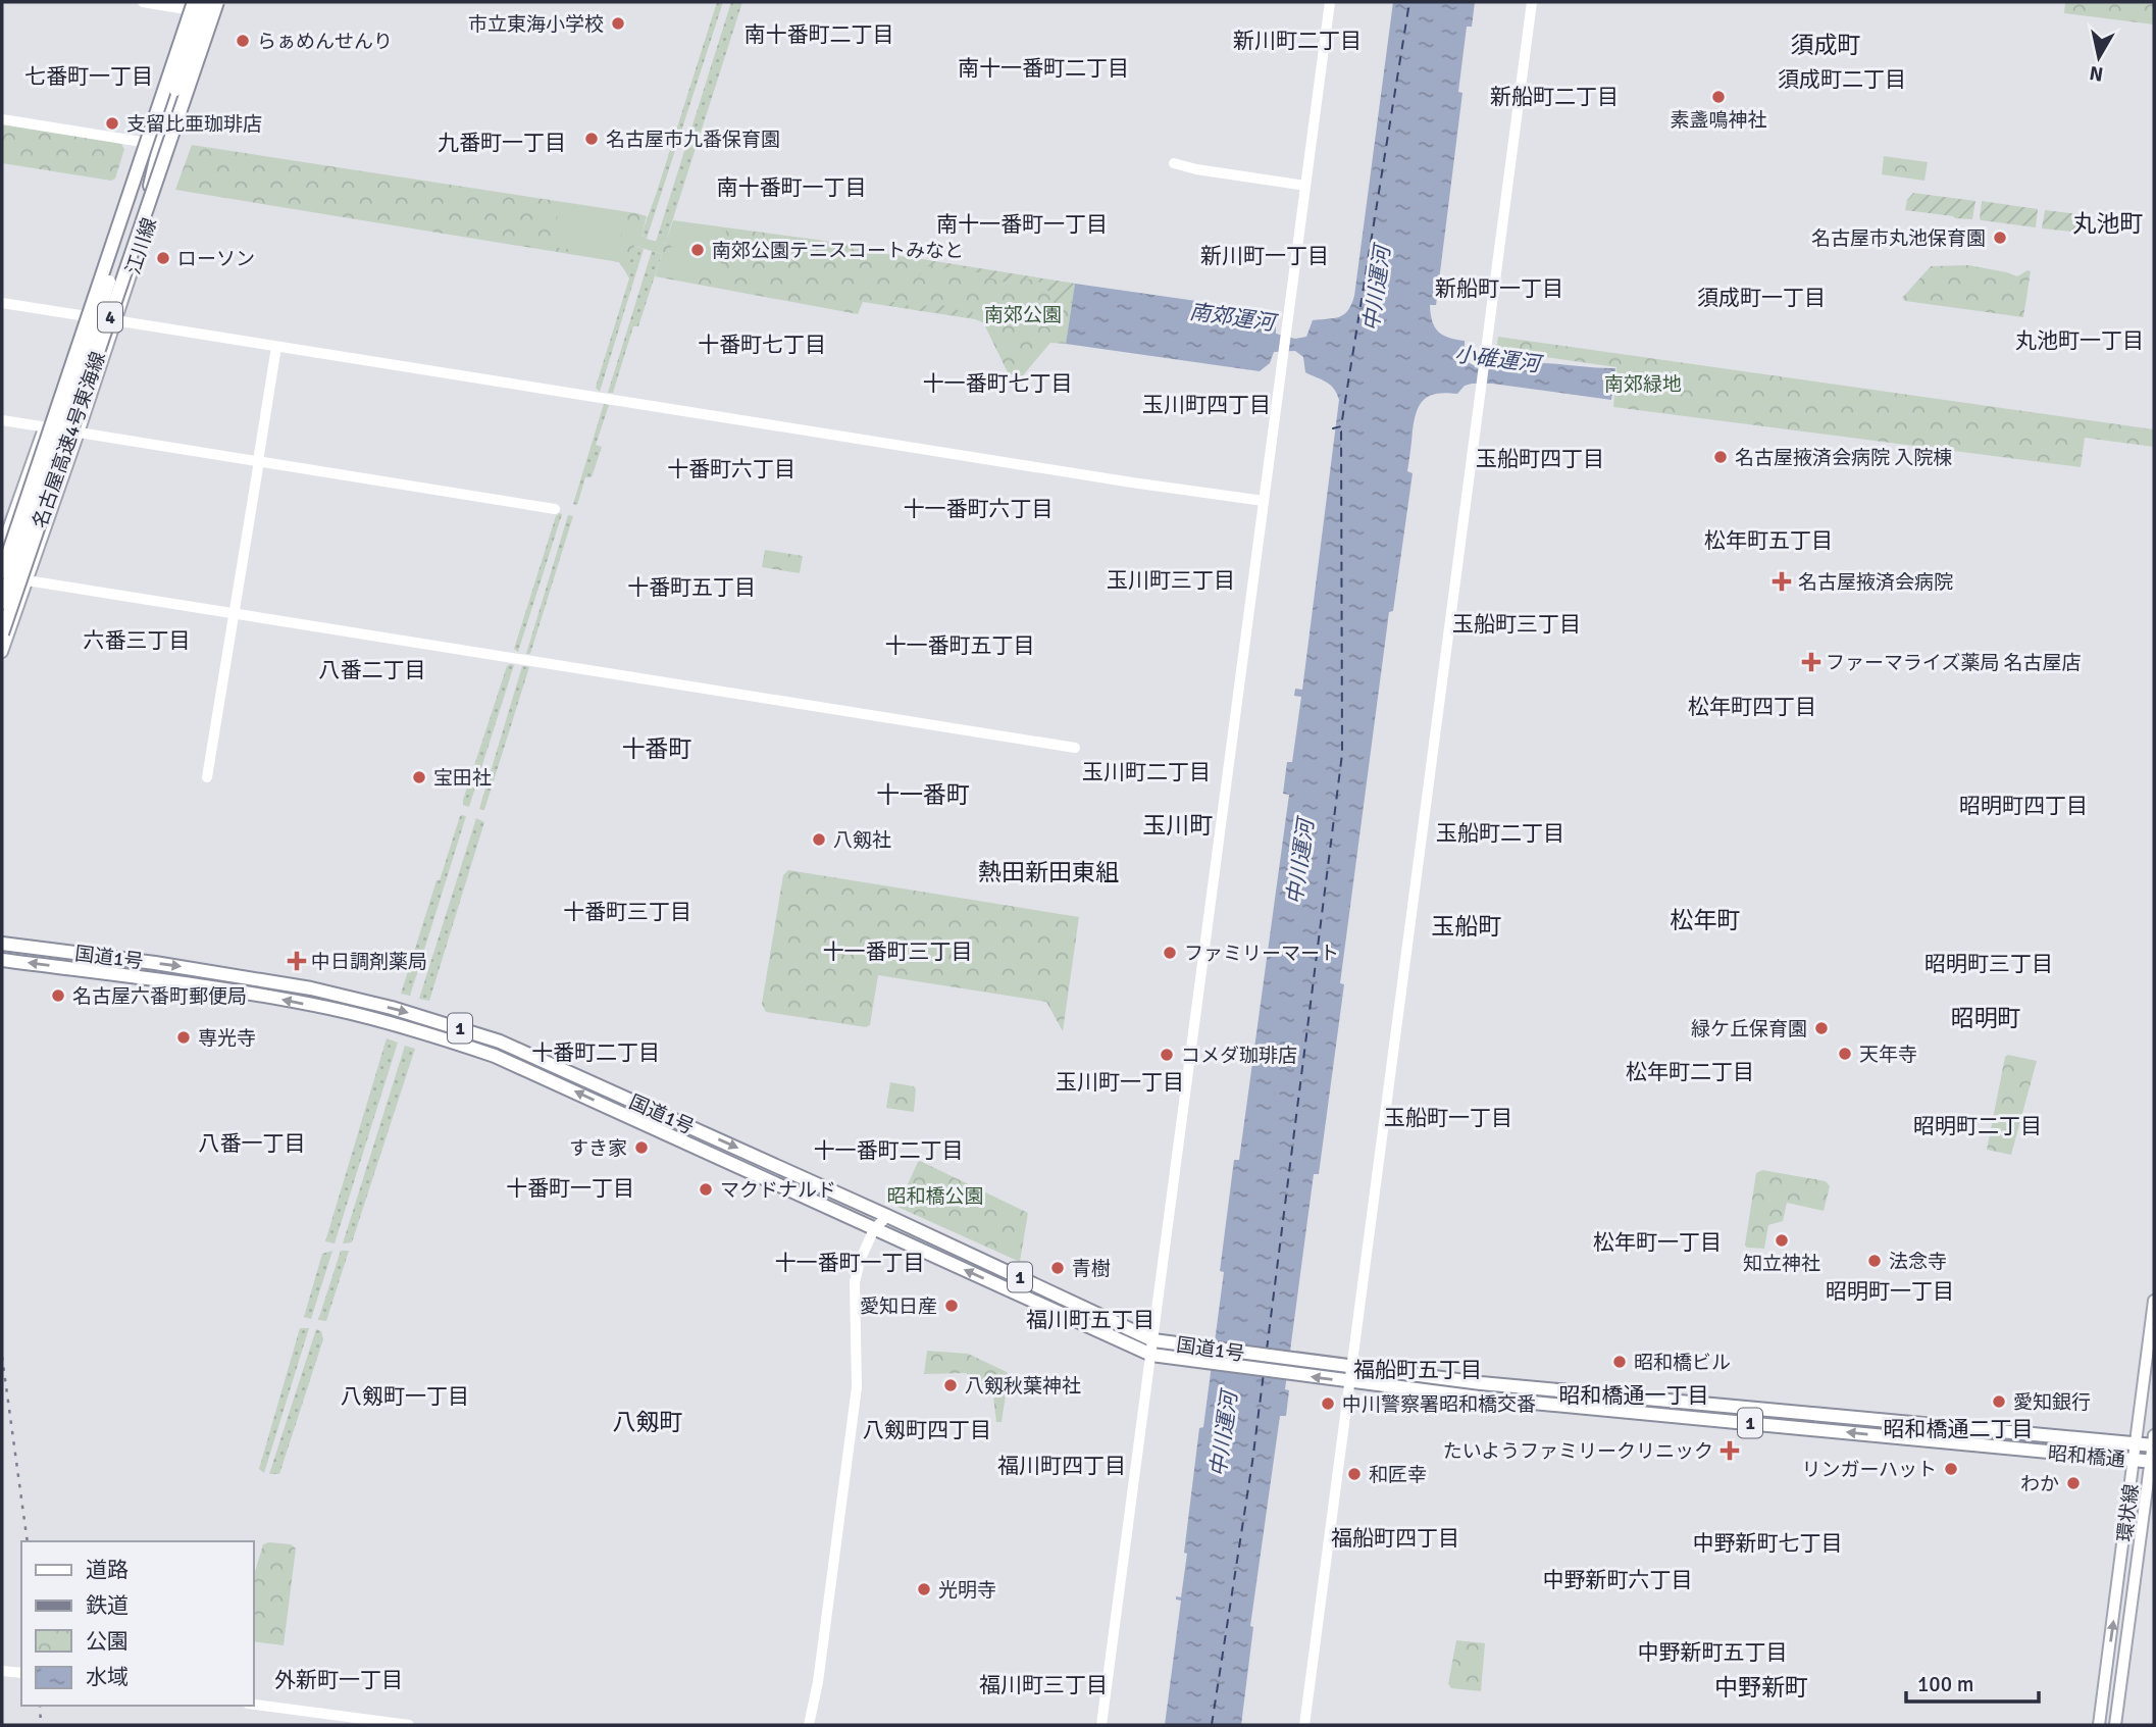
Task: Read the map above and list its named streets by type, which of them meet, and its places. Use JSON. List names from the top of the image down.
{
  "streets": {
    "highway": [
      "4",
      "名古屋高速4号東海線",
      "国道1号",
      "1",
      "昭和橋通"
    ],
    "main road": ["江川線", "環状線"]
  },
  "crossings": [
    ["江川線", "名古屋高速4号東海線"],
    ["国道1号", "昭和橋通"],
    ["昭和橋通", "環状線"]
  ],
  "districts": [
    "南十番町二丁目",
    "新川町二丁目",
    "須成町",
    "南十一番町二丁目",
    "七番町一丁目",
    "須成町二丁目",
    "新船町二丁目",
    "九番町一丁目",
    "南十番町一丁目",
    "丸池町",
    "南十一番町一丁目",
    "新川町一丁目",
    "新船町一丁目",
    "須成町一丁目",
    "丸池町一丁目",
    "十番町七丁目",
    "十一番町七丁目",
    "玉川町四丁目",
    "玉船町四丁目",
    "十番町六丁目",
    "十一番町六丁目",
    "松年町五丁目",
    "玉川町三丁目",
    "十番町五丁目",
    "玉船町三丁目",
    "六番三丁目",
    "十一番町五丁目",
    "八番二丁目",
    "松年町四丁目",
    "十番町",
    "玉川町二丁目",
    "十一番町",
    "昭明町四丁目",
    "玉川町",
    "玉船町二丁目",
    "熱田新田東組",
    "十番町三丁目",
    "松年町",
    "玉船町",
    "十一番町三丁目",
    "昭明町三丁目",
    "昭明町",
    "十番町二丁目",
    "松年町二丁目",
    "玉川町一丁目",
    "玉船町一丁目",
    "昭明町二丁目",
    "八番一丁目",
    "十一番町二丁目",
    "十番町一丁目",
    "松年町一丁目",
    "十一番町一丁目",
    "昭明町一丁目",
    "福川町五丁目",
    "福船町五丁目",
    "昭和橋通一丁目",
    "八剱町一丁目",
    "八剱町",
    "昭和橋通二丁目",
    "八剱町四丁目",
    "福川町四丁目",
    "福船町四丁目",
    "中野新町七丁目",
    "中野新町六丁目",
    "中野新町五丁目",
    "外新町一丁目",
    "福川町三丁目",
    "中野新町"
  ],
  "water": ["中川運河", "南郊運河", "小碓運河"],
  "parks": ["南郊公園", "南郊緑地", "昭和橋公園"],
  "places": {
    "other": [
      "市立東海小学校",
      "らぁめんせんり",
      "素盞鳴神社",
      "支留比亜珈琲店",
      "名古屋市九番保育園",
      "名古屋市丸池保育園",
      "南郊公園テニスコートみなと",
      "ローソン",
      "名古屋掖済会病院 入院棟",
      "宝田社",
      "八剱社",
      "ファミリーマート",
      "名古屋六番町郵便局",
      "緑ケ丘保育園",
      "専光寺",
      "天年寺",
      "コメダ珈琲店",
      "すき家",
      "マクドナルド",
      "知立神社",
      "法念寺",
      "青樹",
      "愛知日産",
      "昭和橋ビル",
      "八剱秋葉神社",
      "愛知銀行",
      "中川警察署昭和橋交番",
      "リンガーハット",
      "和匠幸",
      "わか",
      "光明寺"
    ],
    "health": [
      "名古屋掖済会病院",
      "ファーマライズ薬局 名古屋店",
      "中日調剤薬局",
      "たいようファミリークリニック"
    ]
  },
  "legend": [
    "道路",
    "鉄道",
    "公園",
    "水域"
  ],
  "scale_bar": "100 m",
  "north": "bottom"
}
